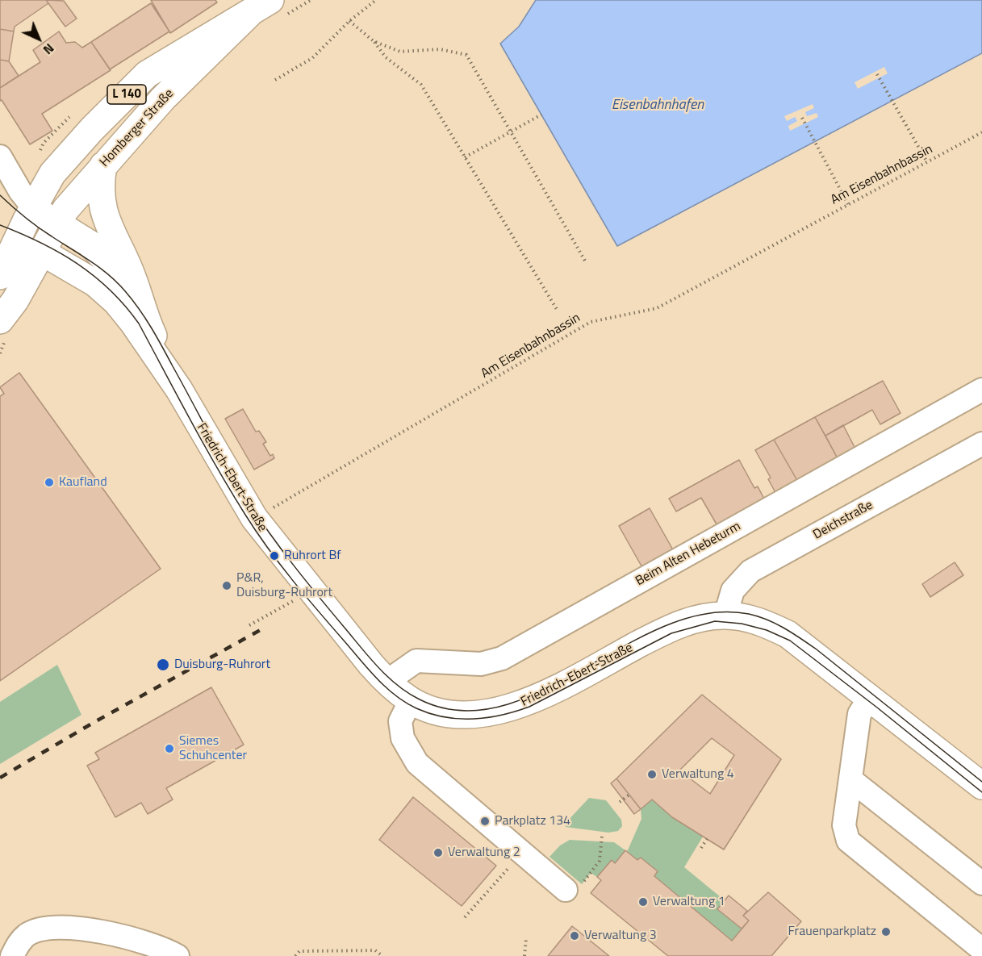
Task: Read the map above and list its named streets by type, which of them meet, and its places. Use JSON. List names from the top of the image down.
{
  "streets": {
    "main road": ["L 140", "Homberger Straße", "Friedrich-Ebert-Straße"],
    "street": ["Deichstraße", "Beim Alten Hebeturm"],
    "path": ["Am Eisenbahnbassin"]
  },
  "crossings": [
    ["L 140", "Homberger Straße"],
    ["L 140", "Friedrich-Ebert-Straße"],
    ["Homberger Straße", "Friedrich-Ebert-Straße"],
    ["Am Eisenbahnbassin", "Friedrich-Ebert-Straße"],
    ["Friedrich-Ebert-Straße", "Deichstraße"],
    ["Friedrich-Ebert-Straße", "Beim Alten Hebeturm"]
  ],
  "water": ["Eisenbahnhafen"],
  "places": [
    "Kaufland",
    "Ruhrort Bf",
    "P&R, Duisburg-Ruhrort",
    "Duisburg-Ruhrort",
    "Siemes Schuhcenter",
    "Verwaltung 4",
    "Parkplatz 134",
    "Verwaltung 2",
    "Verwaltung 1",
    "Frauenparkplatz",
    "Verwaltung 3"
  ],
  "north": "bottom right"
}
